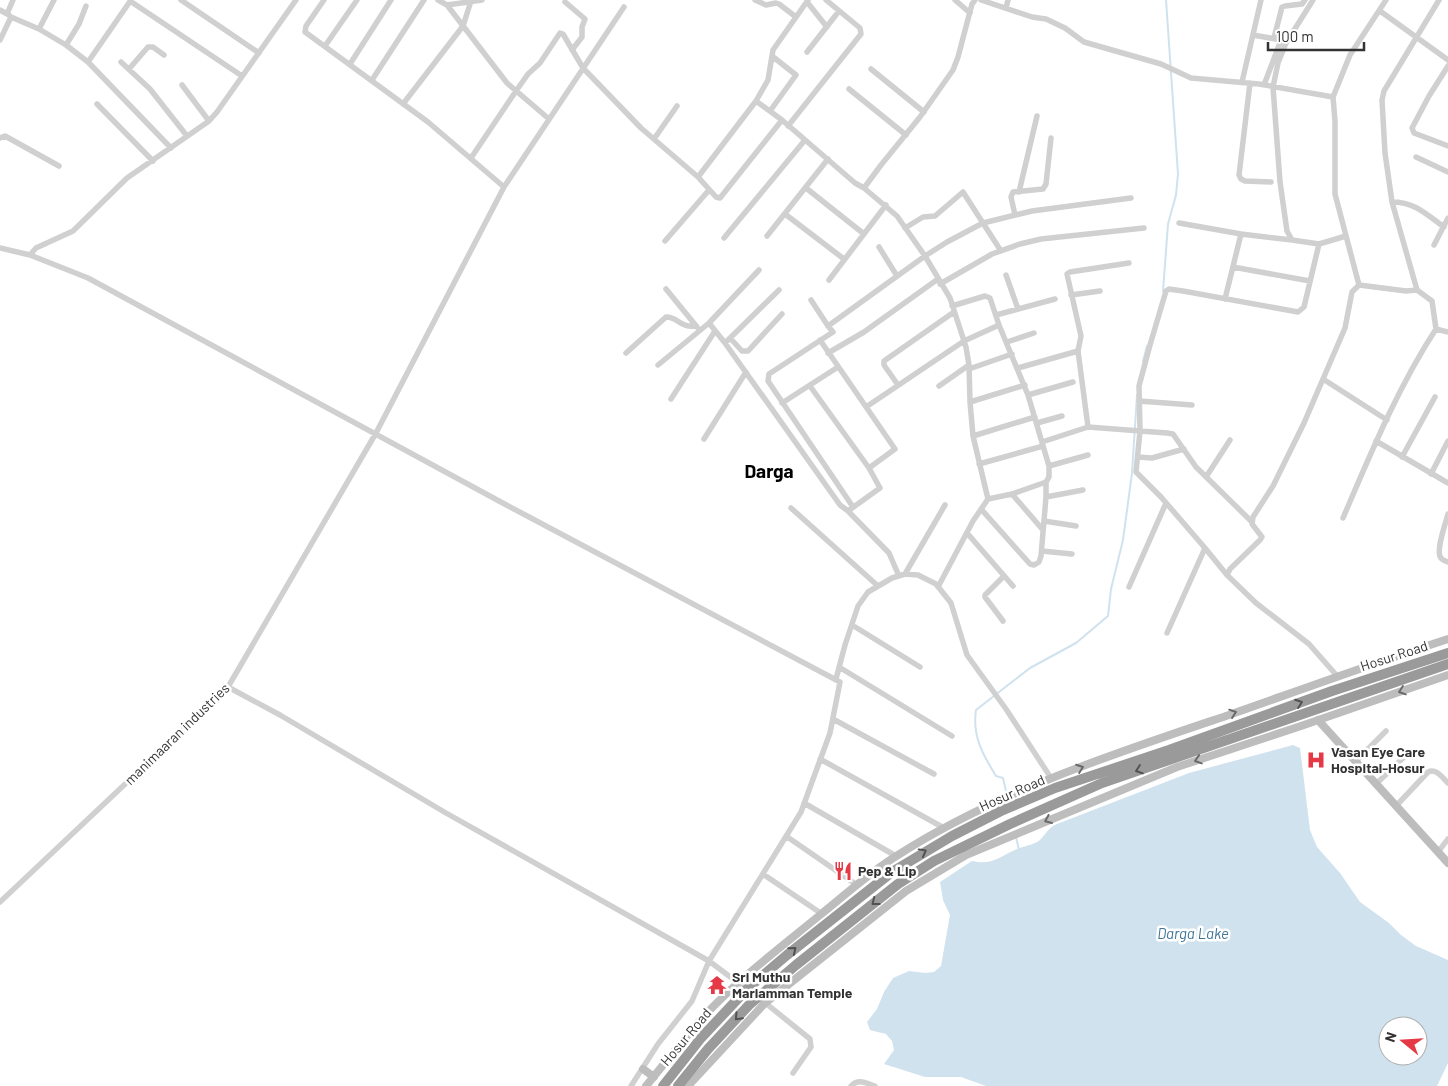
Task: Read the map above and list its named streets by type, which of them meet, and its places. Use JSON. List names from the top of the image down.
{
  "streets": {
    "highway": ["Hosur Road"],
    "street": ["manimaaran industries"]
  },
  "districts": ["Darga"],
  "water": ["Darga Lake"],
  "places": {
    "hospital": ["Vasan Eye Care Hospital-Hosur"],
    "restaurant": ["Pep & Lip"],
    "temple": ["Sri Muthu Mariamman Temple"]
  },
  "scale_bar": "100 m",
  "north": "left"
}
